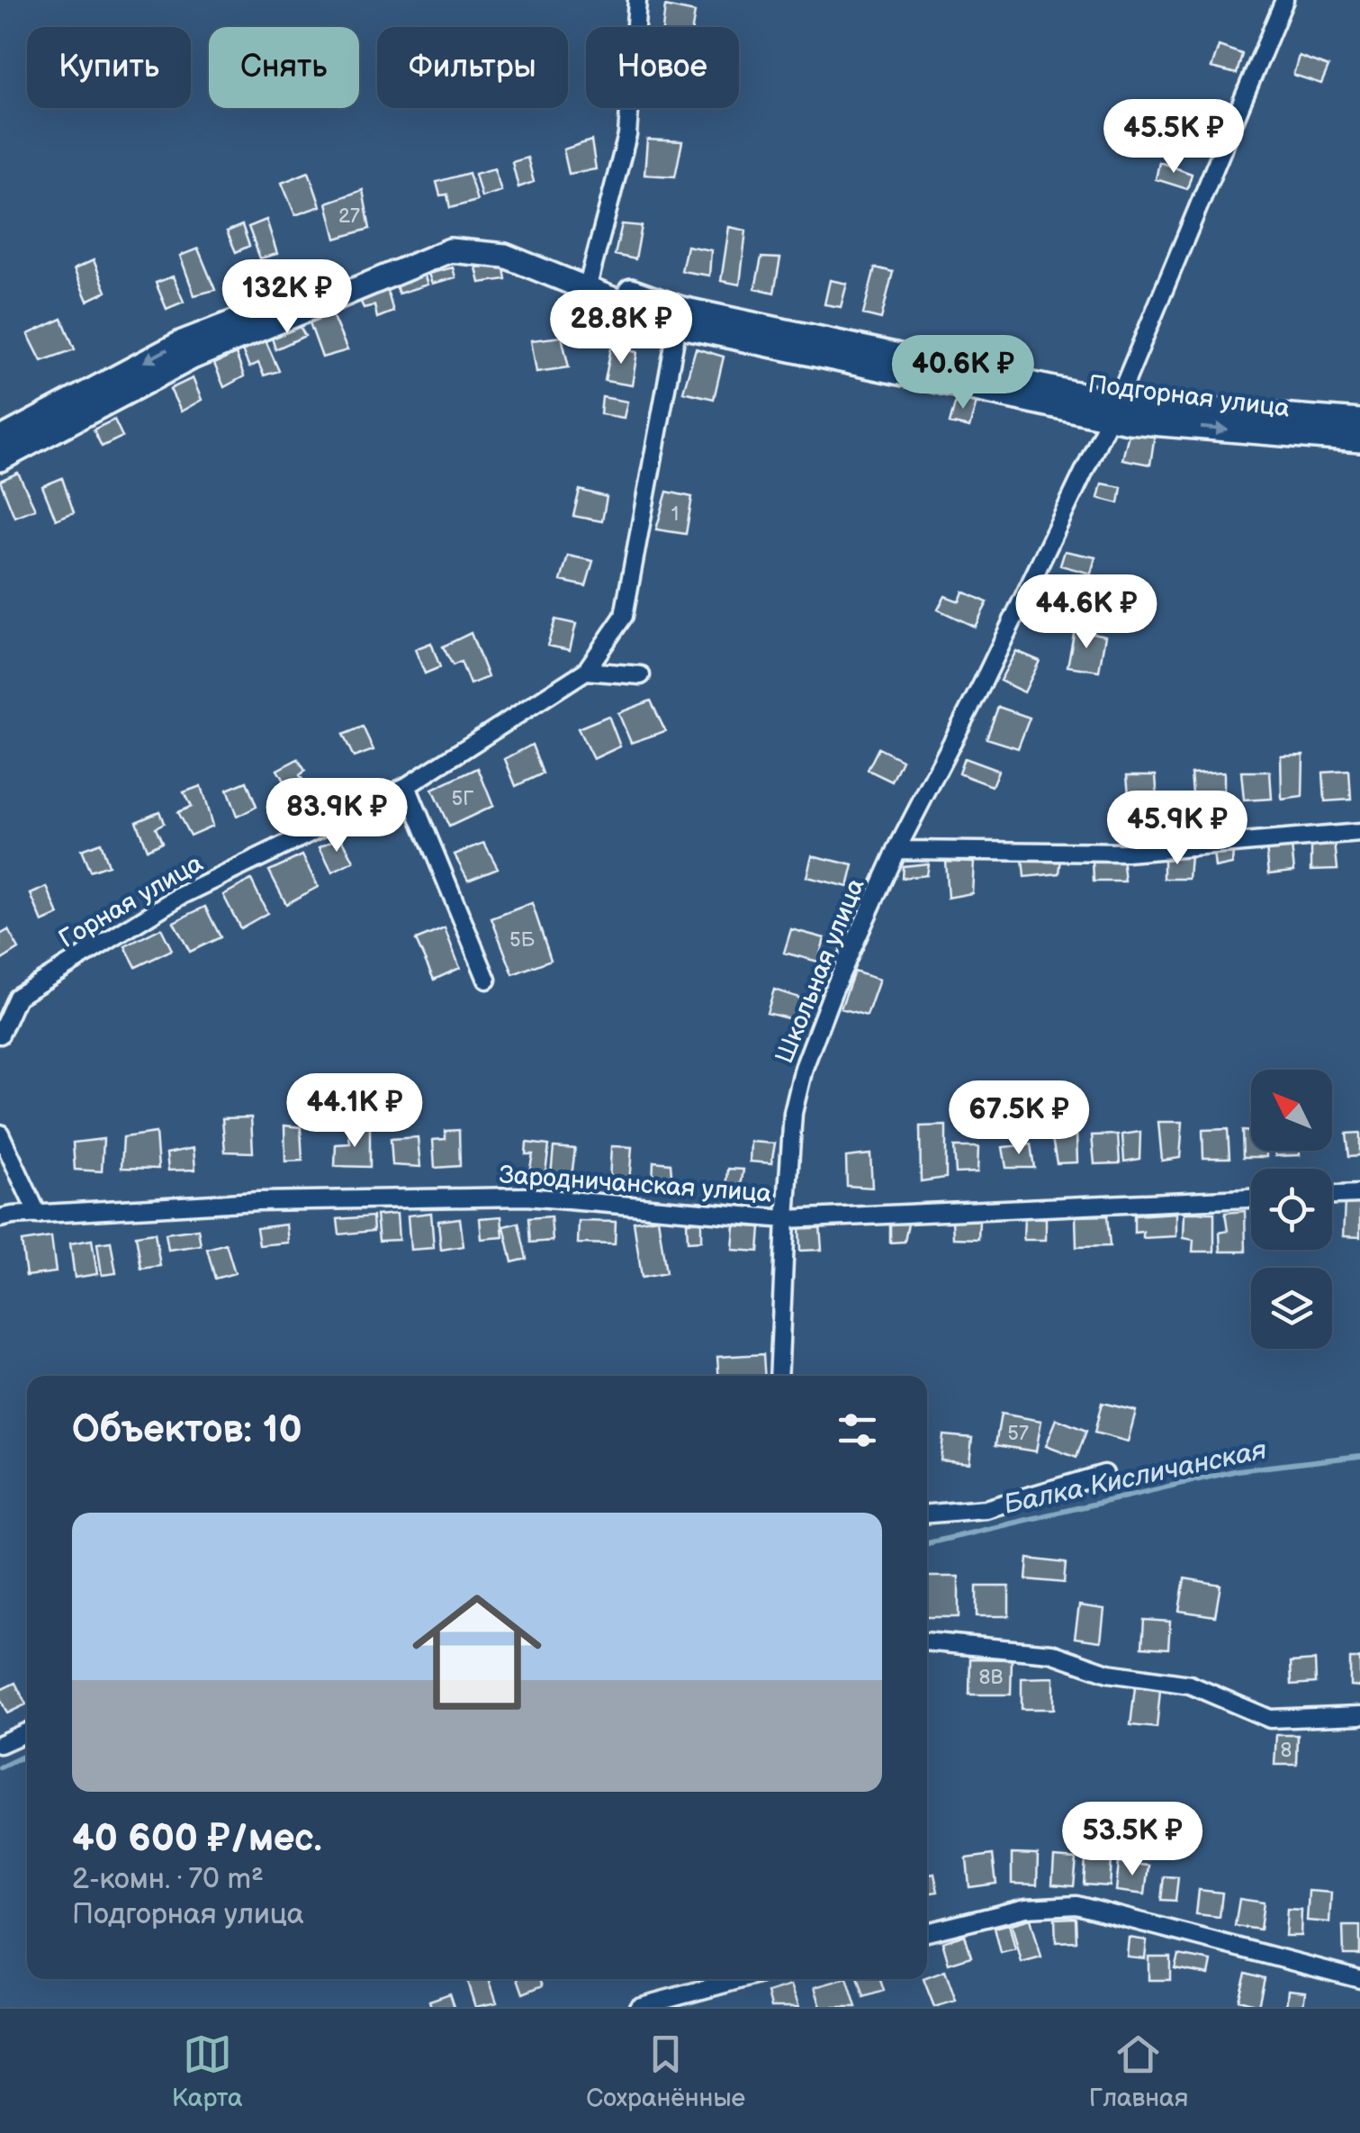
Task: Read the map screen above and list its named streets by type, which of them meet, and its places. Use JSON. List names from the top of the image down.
{
  "streets": {
    "street": [
      "Подгорная улица",
      "Горная улица",
      "Школьная улица",
      "Зародничанская улица"
    ]
  },
  "crossings": [
    ["Подгорная улица", "Школьная улица"],
    ["Школьная улица", "Зародничанская улица"]
  ],
  "water": ["Балка Кисличанская"],
  "house_numbers": [
    "27",
    "1",
    "5Г",
    "5Б",
    "57",
    "8В",
    "8"
  ],
  "north": "top left",
  "page": {
    "chip": [
      "Купить",
      "Снять",
      "Фильтры",
      "Новое"
    ],
    "price": [
      "45.5K ₽",
      "132K ₽",
      "28.8K ₽",
      "40.6K ₽",
      "44.6K ₽",
      "83.9K ₽",
      "45.9K ₽",
      "44.1K ₽",
      "67.5K ₽",
      "53.5K ₽"
    ],
    "heading": "Объектов: 10",
    "list": [
      {
        "name": "40 600 ₽/мес.",
        "note": "2-комн. · 70 m² · Подгорная улица"
      }
    ],
    "tabs": ["Карта", "Сохранённые", "Главная"]
  }
}
